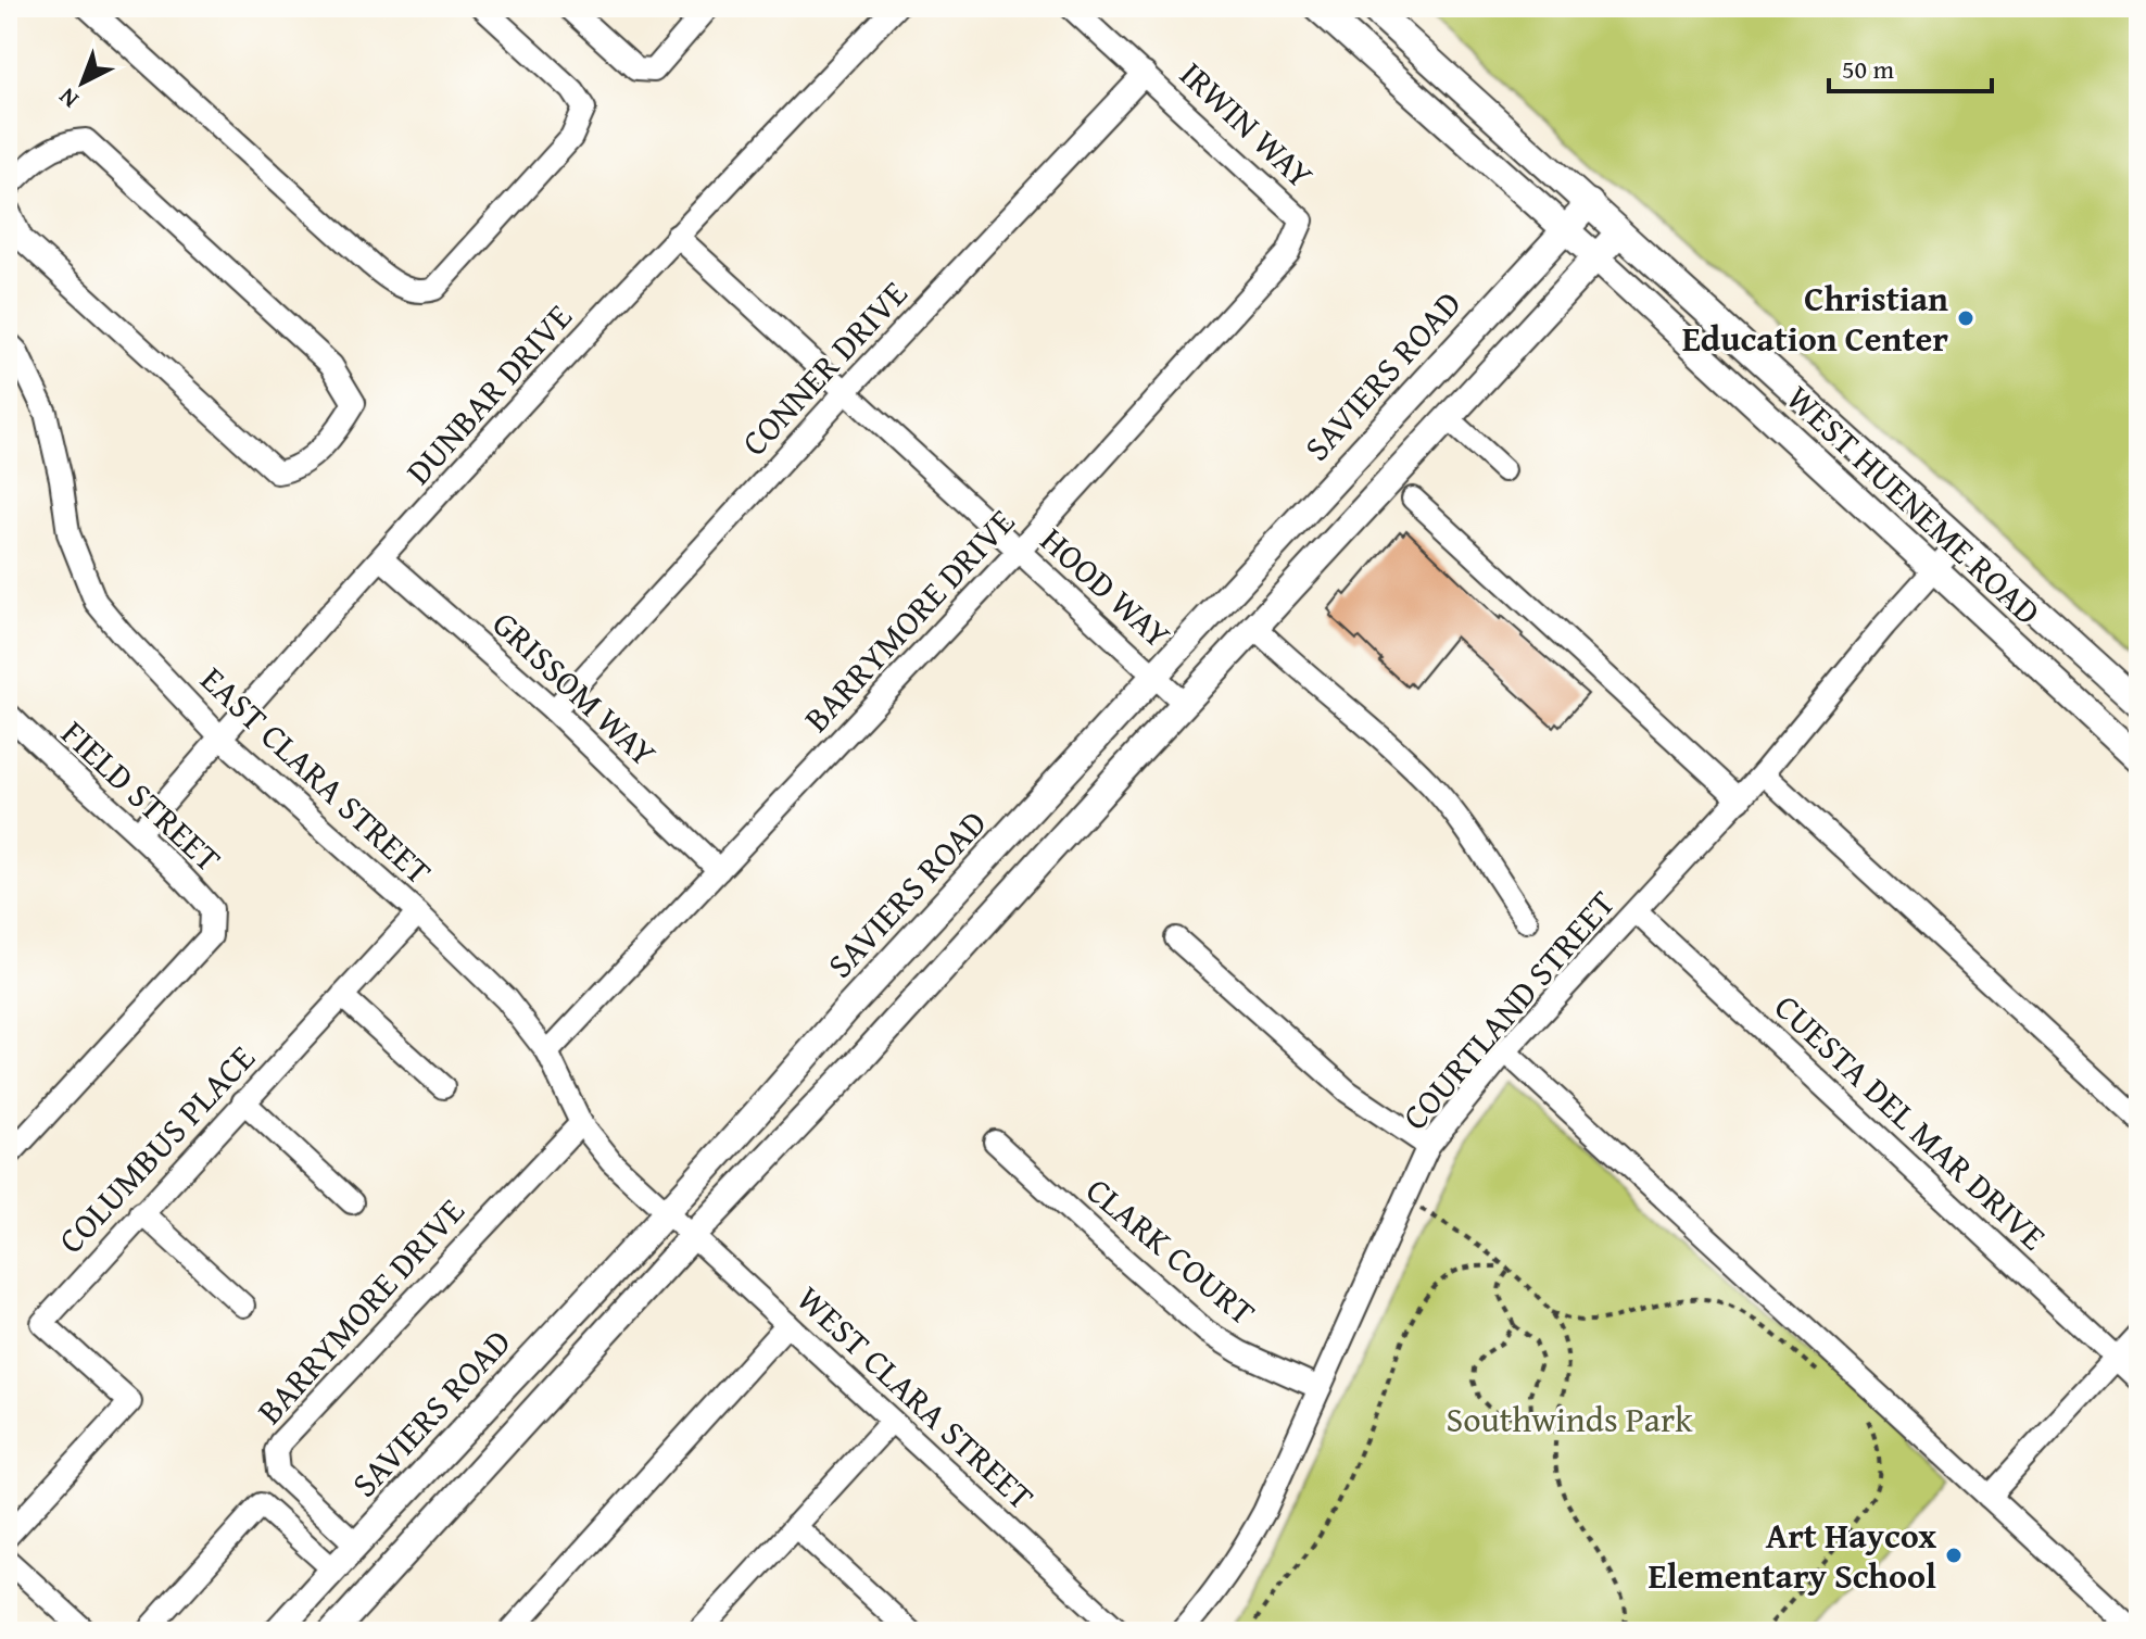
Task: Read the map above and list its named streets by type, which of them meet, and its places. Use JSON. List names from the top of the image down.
{
  "streets": {
    "main road": ["SAVIERS ROAD", "WEST HUENEME ROAD"],
    "street": [
      "IRWIN WAY",
      "CONNER DRIVE",
      "DUNBAR DRIVE",
      "HOOD WAY",
      "BARRYMORE DRIVE",
      "GRISSOM WAY",
      "EAST CLARA STREET",
      "FIELD STREET",
      "COURTLAND STREET",
      "CUESTA DEL MAR DRIVE",
      "COLUMBUS PLACE",
      "CLARK COURT",
      "WEST CLARA STREET"
    ]
  },
  "crossings": [
    ["IRWIN WAY", "CONNER DRIVE"],
    ["IRWIN WAY", "BARRYMORE DRIVE"],
    ["CONNER DRIVE", "HOOD WAY"],
    ["CONNER DRIVE", "GRISSOM WAY"],
    ["SAVIERS ROAD", "WEST HUENEME ROAD"],
    ["SAVIERS ROAD", "HOOD WAY"],
    ["SAVIERS ROAD", "BARRYMORE DRIVE"],
    ["SAVIERS ROAD", "EAST CLARA STREET"],
    ["SAVIERS ROAD", "WEST CLARA STREET"],
    ["DUNBAR DRIVE", "HOOD WAY"],
    ["DUNBAR DRIVE", "GRISSOM WAY"],
    ["DUNBAR DRIVE", "EAST CLARA STREET"],
    ["DUNBAR DRIVE", "FIELD STREET"],
    ["WEST HUENEME ROAD", "COURTLAND STREET"],
    ["HOOD WAY", "BARRYMORE DRIVE"],
    ["BARRYMORE DRIVE", "GRISSOM WAY"],
    ["BARRYMORE DRIVE", "EAST CLARA STREET"],
    ["EAST CLARA STREET", "COLUMBUS PLACE"],
    ["EAST CLARA STREET", "WEST CLARA STREET"],
    ["COURTLAND STREET", "CUESTA DEL MAR DRIVE"],
    ["COURTLAND STREET", "CLARK COURT"]
  ],
  "parks": ["Southwinds Park"],
  "places": ["Christian Education Center", "Art Haycox Elementary School"],
  "scale_bar": "50 m",
  "north": "bottom left"
}
